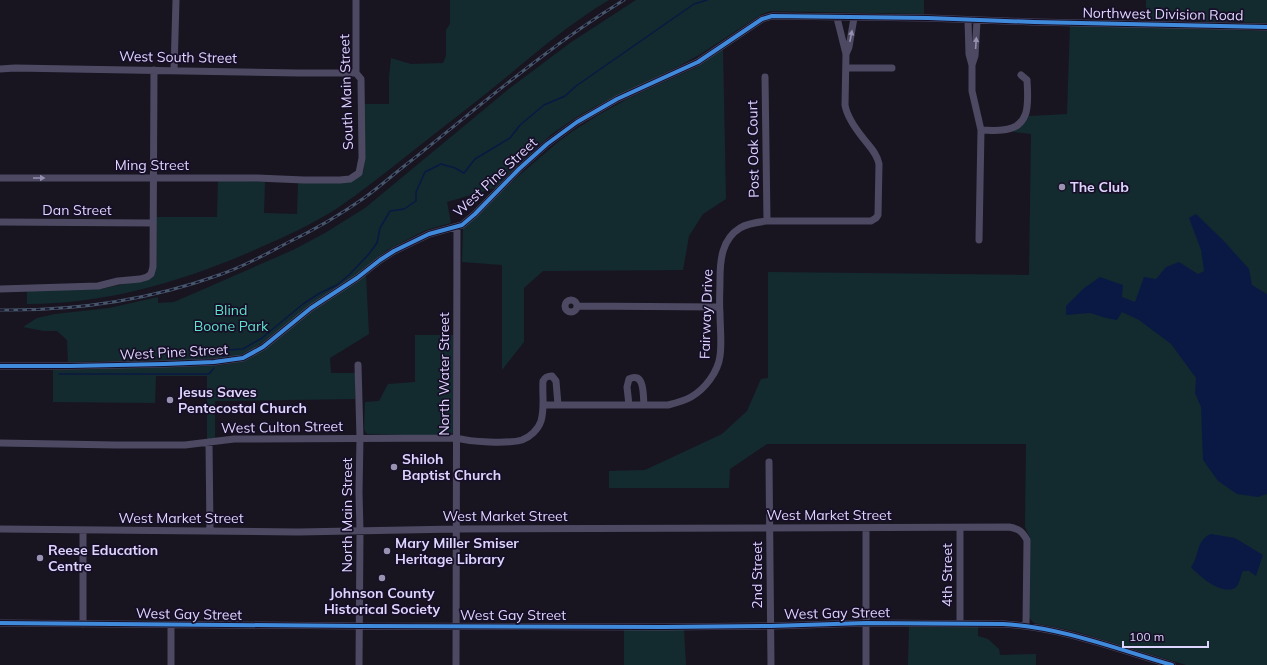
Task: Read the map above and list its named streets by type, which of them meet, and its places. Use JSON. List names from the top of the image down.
{
  "streets": {
    "street": [
      "Northwest Division Road",
      "West South Street",
      "South Main Street",
      "Post Oak Court",
      "Ming Street",
      "West Pine Street",
      "Dan Street",
      "Fairway Drive",
      "North Water Street",
      "West Culton Street",
      "North Main Street",
      "West Market Street",
      "2nd Street",
      "4th Street",
      "West Gay Street"
    ]
  },
  "crossings": [
    ["Northwest Division Road", "West Pine Street"],
    ["West South Street", "South Main Street"],
    ["South Main Street", "Ming Street"],
    ["Post Oak Court", "Fairway Drive"],
    ["West Pine Street", "North Water Street"],
    ["Fairway Drive", "West Culton Street"],
    ["North Water Street", "West Culton Street"],
    ["North Water Street", "West Market Street"],
    ["North Water Street", "West Gay Street"],
    ["West Culton Street", "North Main Street"],
    ["North Main Street", "West Market Street"],
    ["North Main Street", "West Gay Street"],
    ["West Market Street", "2nd Street"],
    ["West Market Street", "4th Street"],
    ["West Market Street", "West Gay Street"],
    ["2nd Street", "West Gay Street"],
    ["4th Street", "West Gay Street"]
  ],
  "one_way": ["Ming Street"],
  "parks": ["Blind Boone Park"],
  "places": [
    "The Club",
    "Jesus Saves Pentecostal Church",
    "Shiloh Baptist Church",
    "Mary Miller Smiser Heritage Library",
    "Reese Education Centre",
    "Johnson County Historical Society"
  ],
  "scale_bar": "100 m"
}
